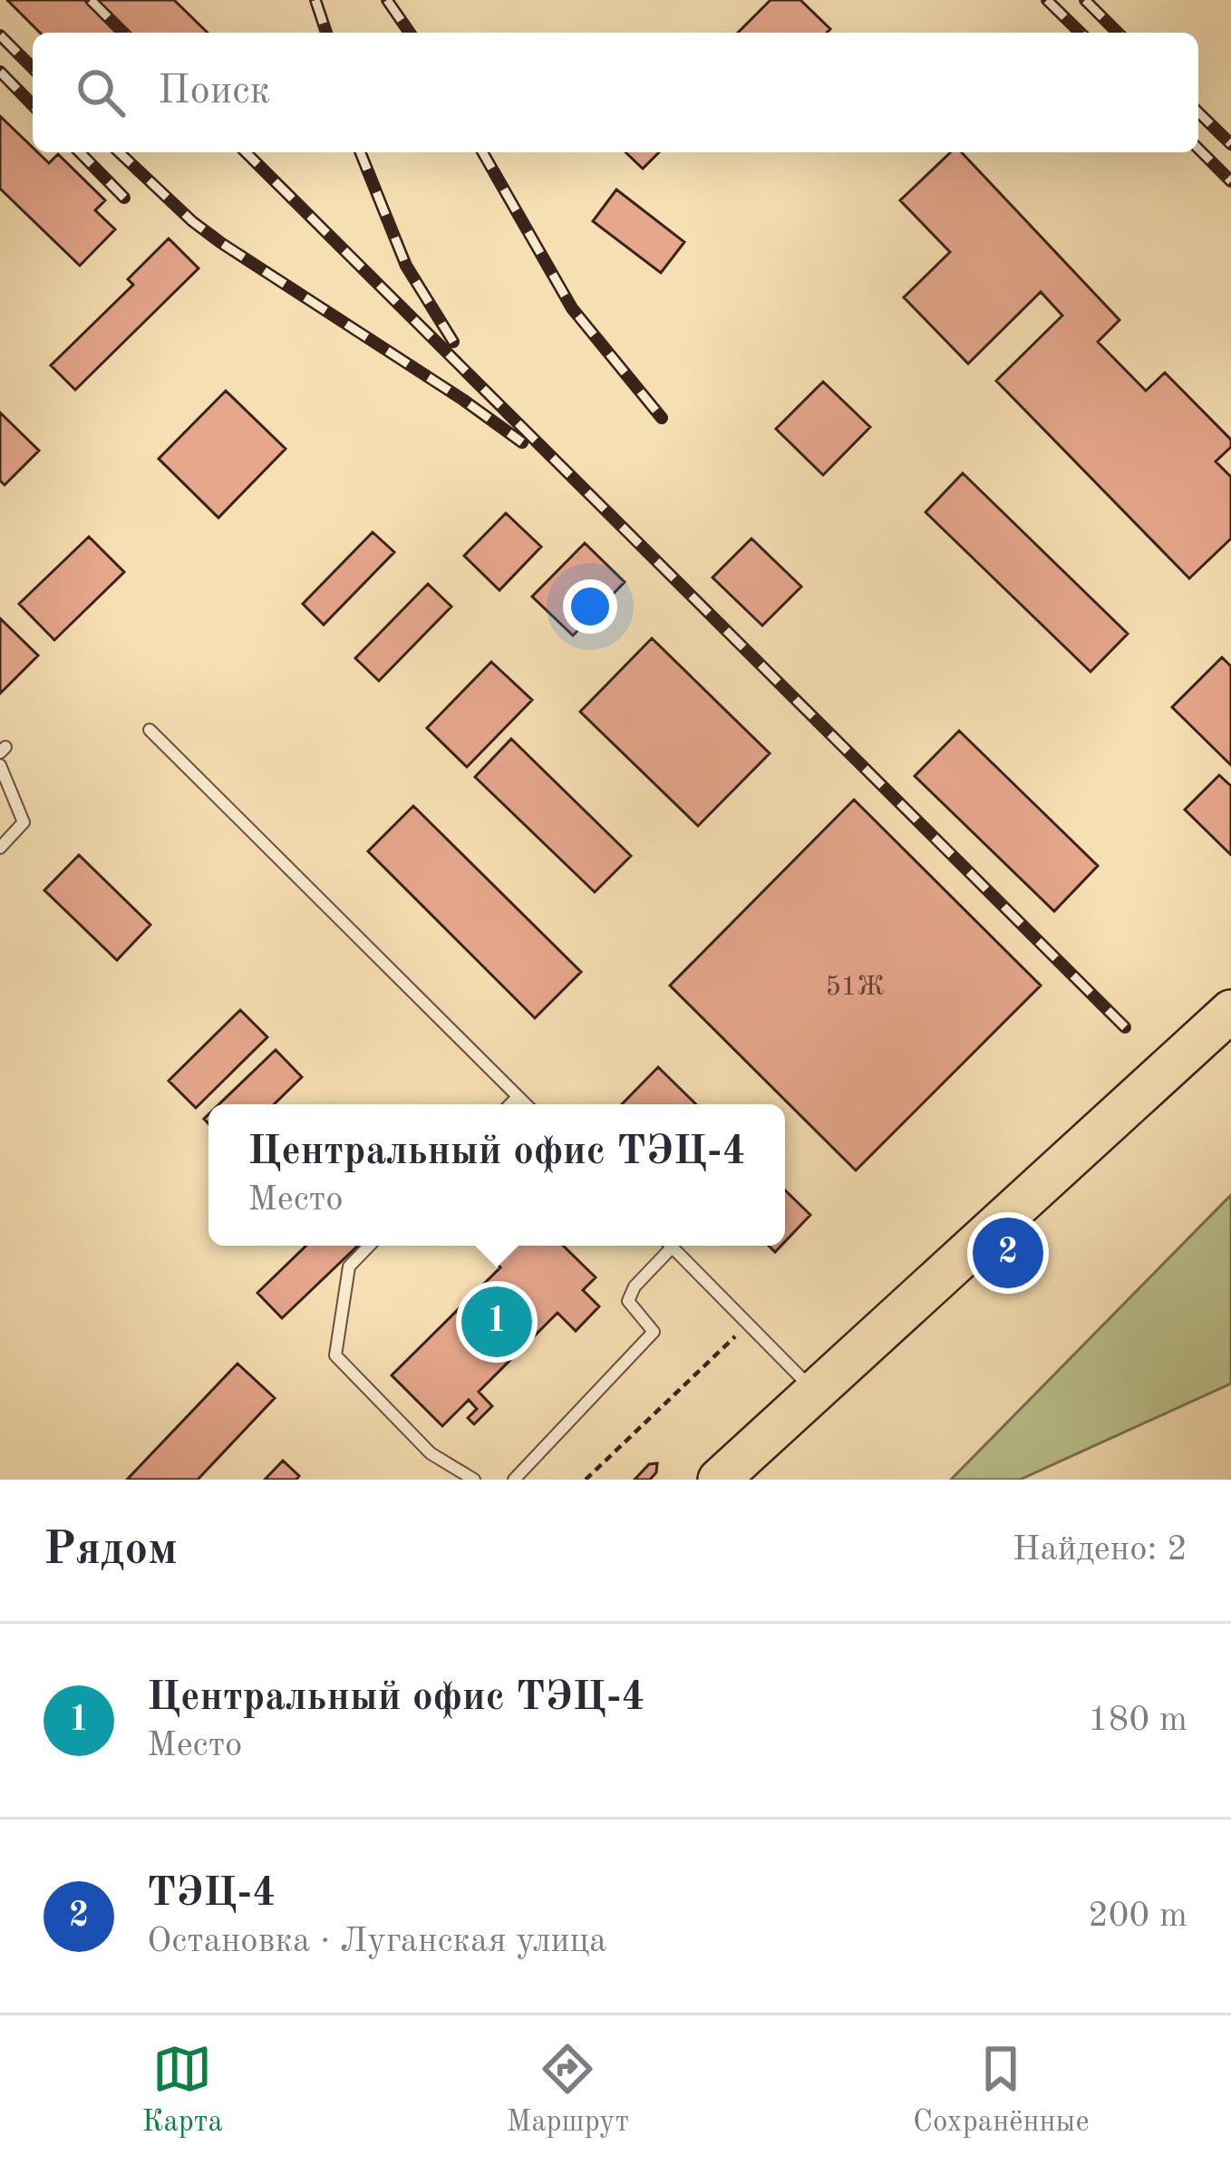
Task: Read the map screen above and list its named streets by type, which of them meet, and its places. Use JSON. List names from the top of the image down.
{
  "house_numbers": ["51Ж"],
  "page": {
    "search": "Поиск",
    "popup": ["Центральный офис ТЭЦ-4", "Место"],
    "pins": ["2", "1"],
    "heading": ["Рядом", "Найдено: 2"],
    "list": [
      {
        "mark": "1",
        "name": "Центральный офис ТЭЦ-4",
        "note": "Место",
        "value": "180 m"
      },
      {
        "mark": "2",
        "name": "ТЭЦ-4",
        "note": "Остановка · Луганская улица",
        "value": "200 m"
      }
    ],
    "nav": ["Карта", "Маршрут", "Сохранённые"]
  }
}
